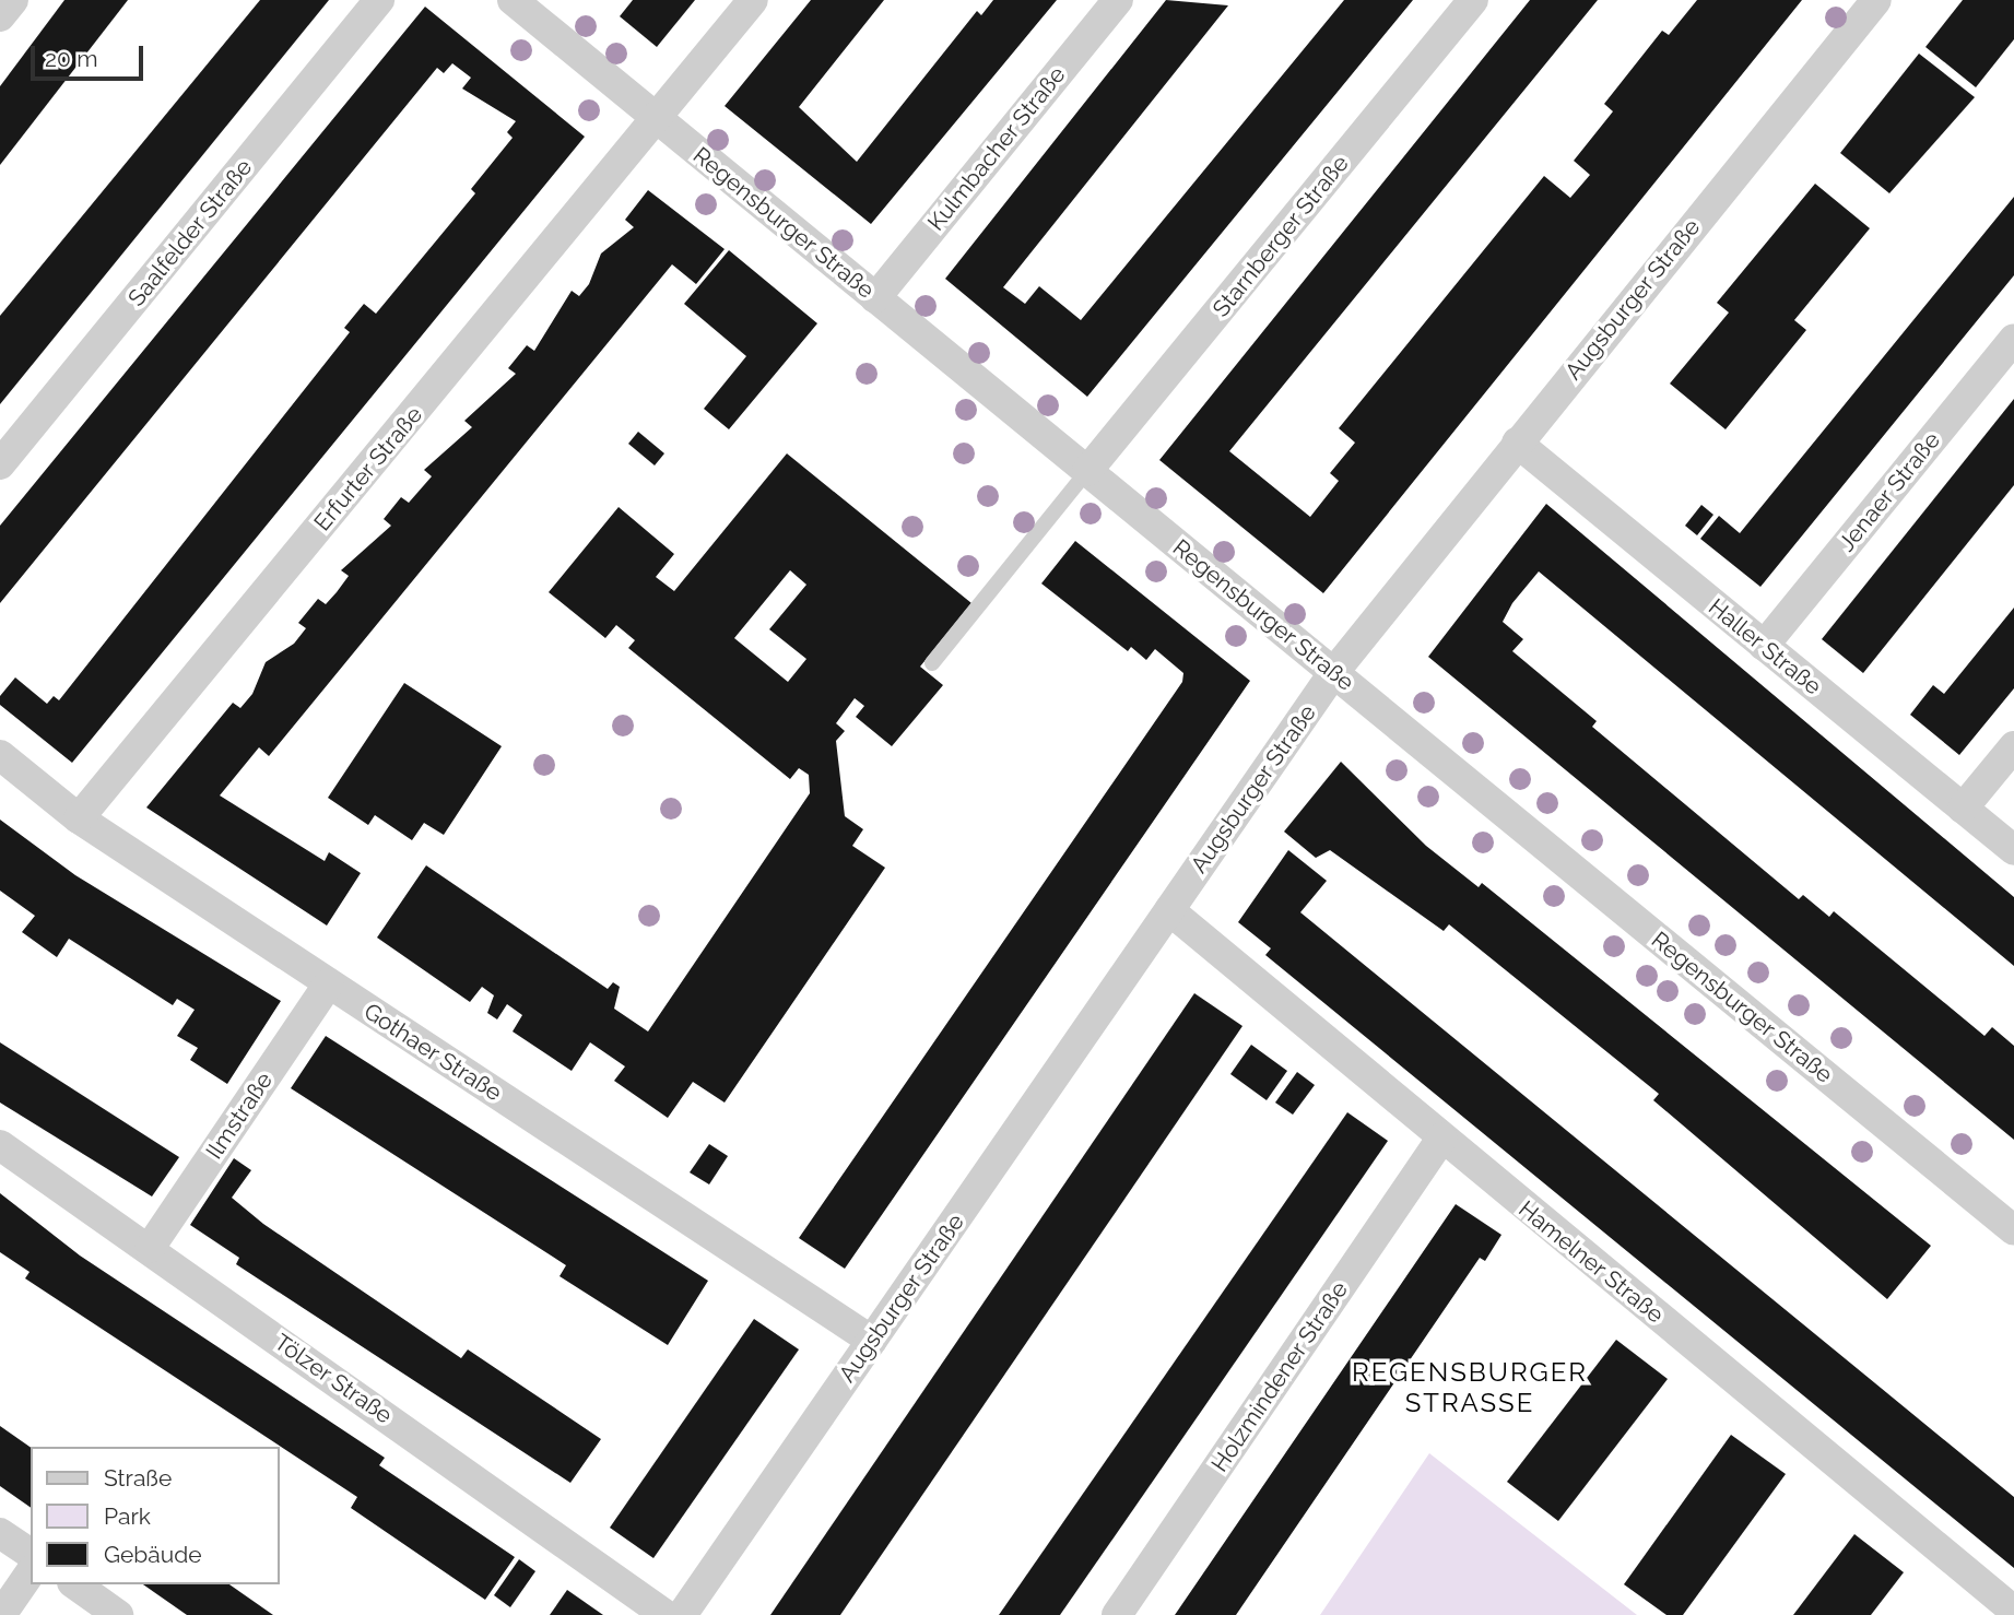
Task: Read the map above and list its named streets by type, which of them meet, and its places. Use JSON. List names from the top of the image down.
{
  "streets": {
    "street": [
      "Kulmbacher Straße",
      "Regensburger Straße",
      "Saalfelder Straße",
      "Starnberger Straße",
      "Augsburger Straße",
      "Erfurter Straße",
      "Jenaer Straße",
      "Haller Straße",
      "Gothaer Straße",
      "Ilmstraße",
      "Hamelner Straße",
      "Holzmindener Straße",
      "Tölzer Straße"
    ]
  },
  "crossings": [
    ["Kulmbacher Straße", "Regensburger Straße"],
    ["Regensburger Straße", "Starnberger Straße"],
    ["Regensburger Straße", "Augsburger Straße"],
    ["Regensburger Straße", "Erfurter Straße"],
    ["Augsburger Straße", "Haller Straße"],
    ["Augsburger Straße", "Gothaer Straße"],
    ["Augsburger Straße", "Hamelner Straße"],
    ["Erfurter Straße", "Gothaer Straße"],
    ["Jenaer Straße", "Haller Straße"],
    ["Gothaer Straße", "Ilmstraße"],
    ["Ilmstraße", "Tölzer Straße"],
    ["Hamelner Straße", "Holzmindener Straße"]
  ],
  "districts": ["REGENSBURGER STRASSE"],
  "legend": ["Straße", "Park", "Gebäude"],
  "scale_bar": "20 m"
}
